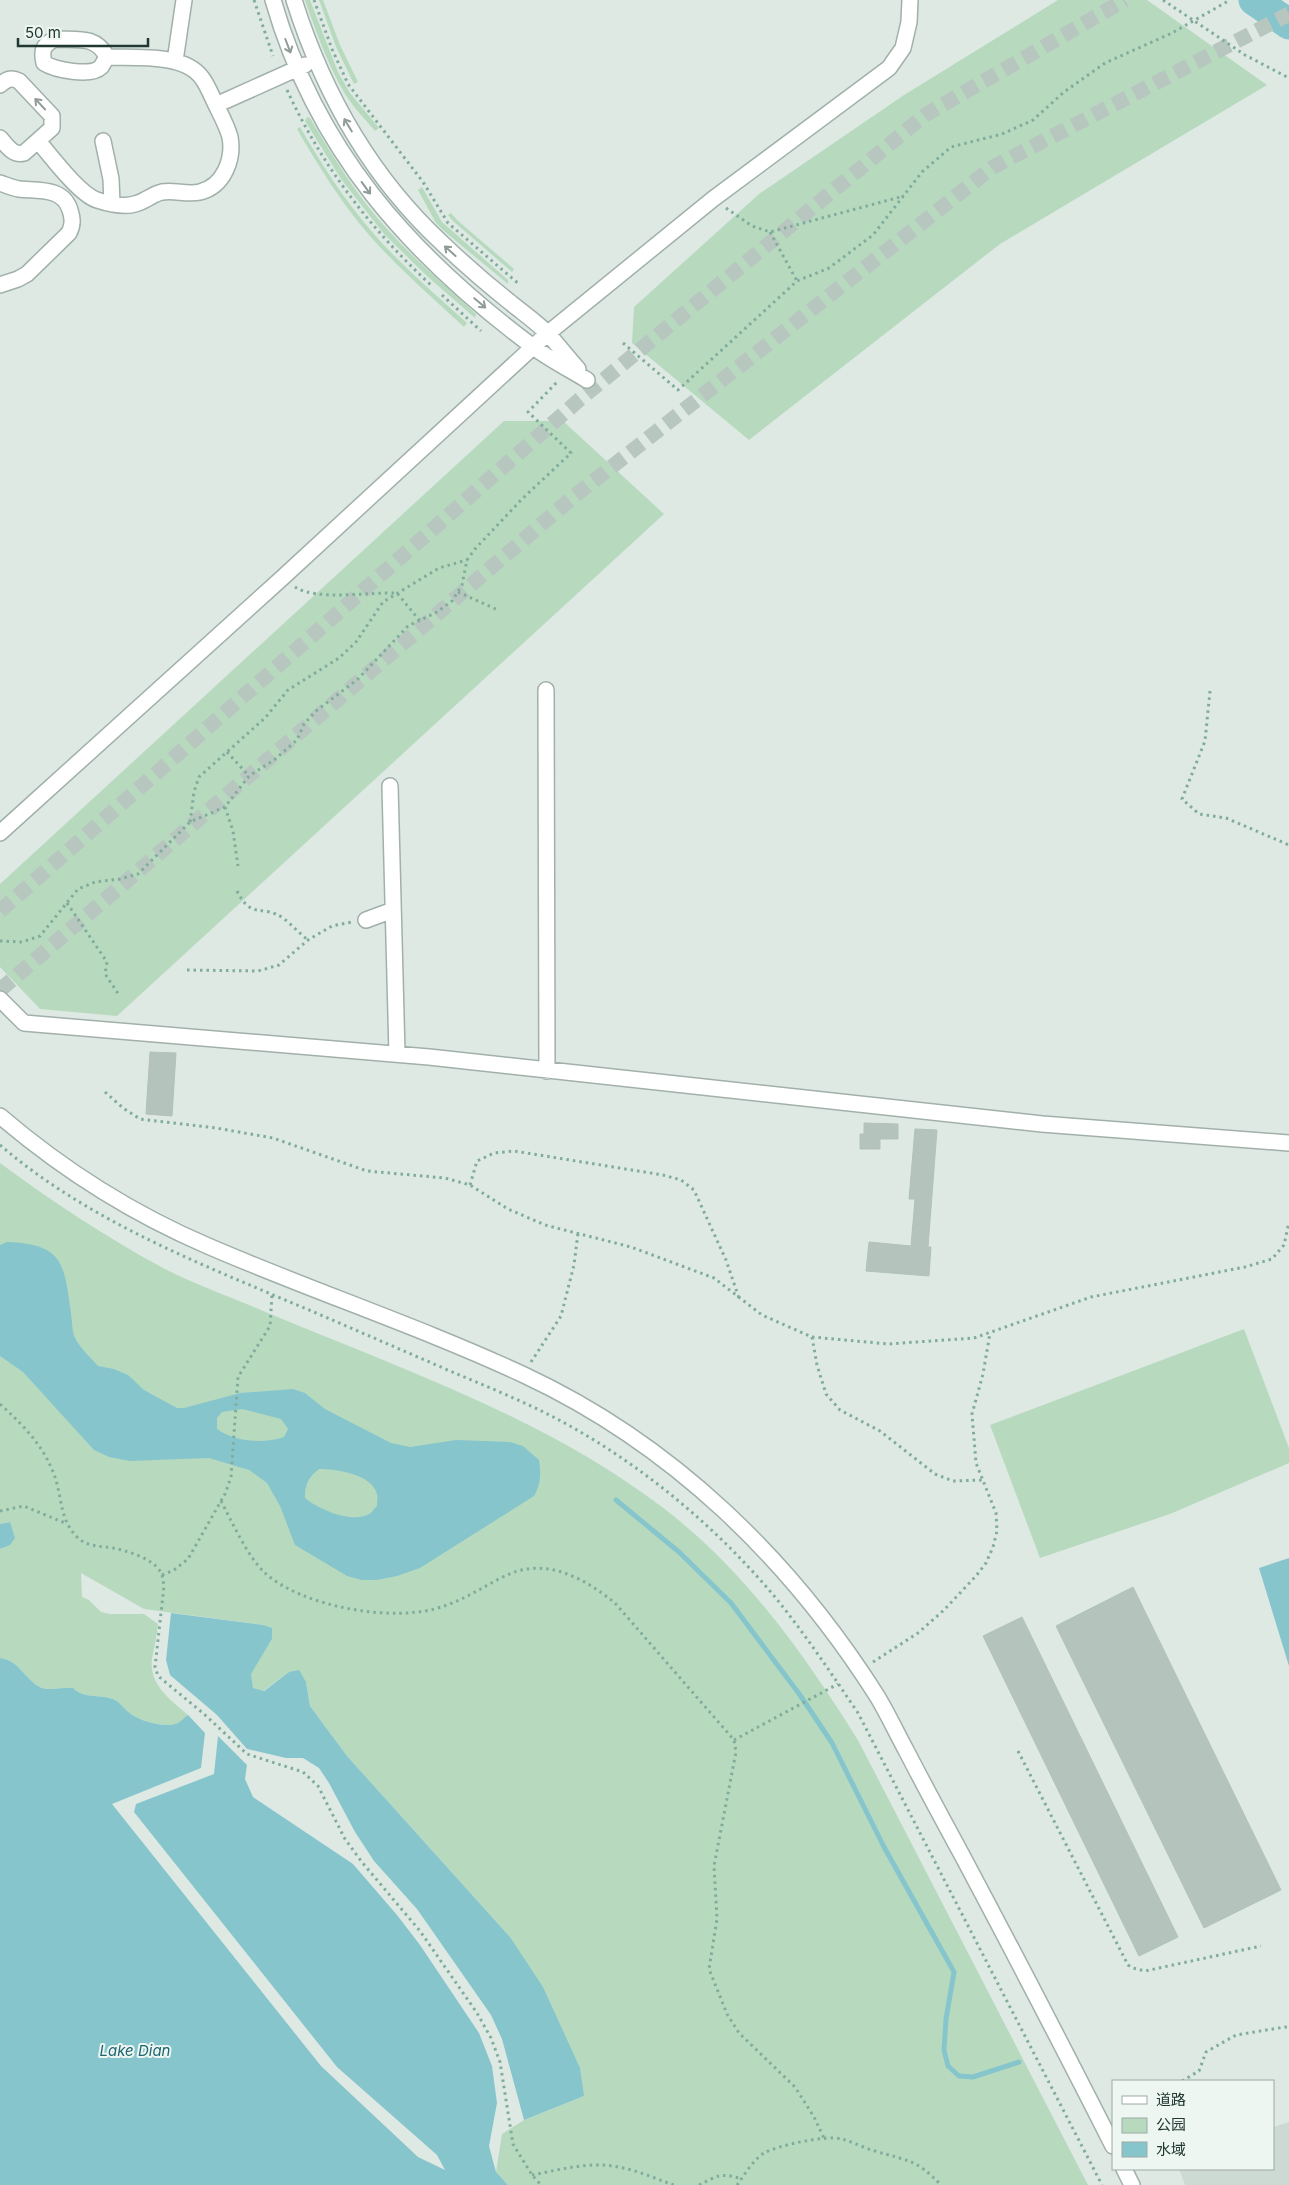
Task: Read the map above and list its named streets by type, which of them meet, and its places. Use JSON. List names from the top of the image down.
{
  "water": ["Lake Dian"],
  "legend": ["道路", "公园", "水域"],
  "scale_bar": "50 m"
}
